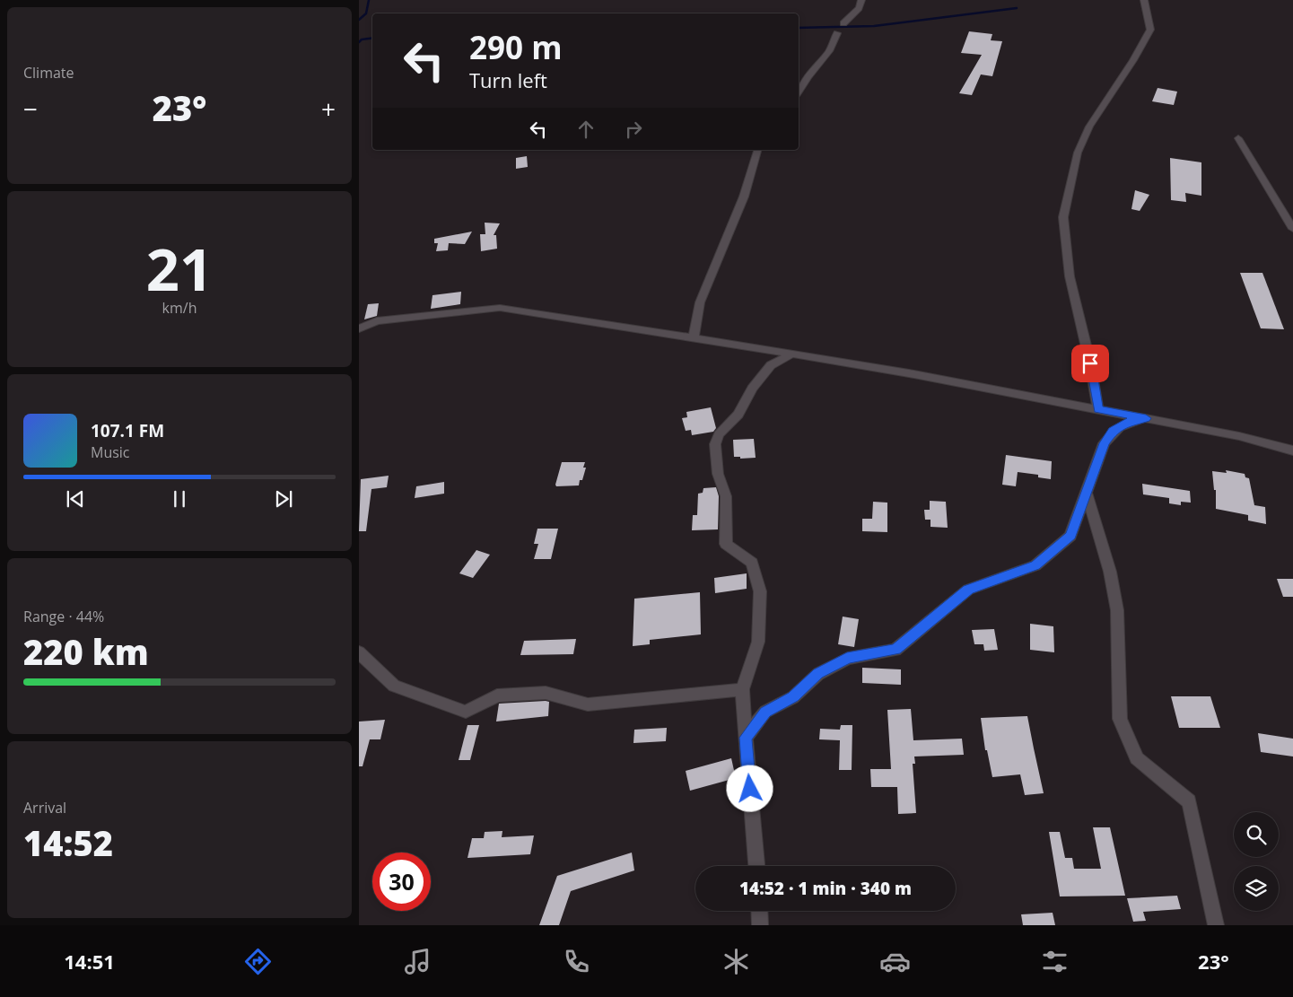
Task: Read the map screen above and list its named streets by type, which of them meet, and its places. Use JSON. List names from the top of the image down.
{
  "page": {
    "tile": [
      "Climate",
      ["21", "km/h"],
      ["Range · 44%", "220 km"],
      ["Arrival", "14:52"]
    ],
    "turn": ["290 m", "Turn left"],
    "heat": ["−", "23°", "+"],
    "song": ["107.1 FM", "Music"],
    "limit": "30",
    "trip": "14:52 · 1 min · 340 m",
    "tabs": ["14:51", "23°"]
  }
}
